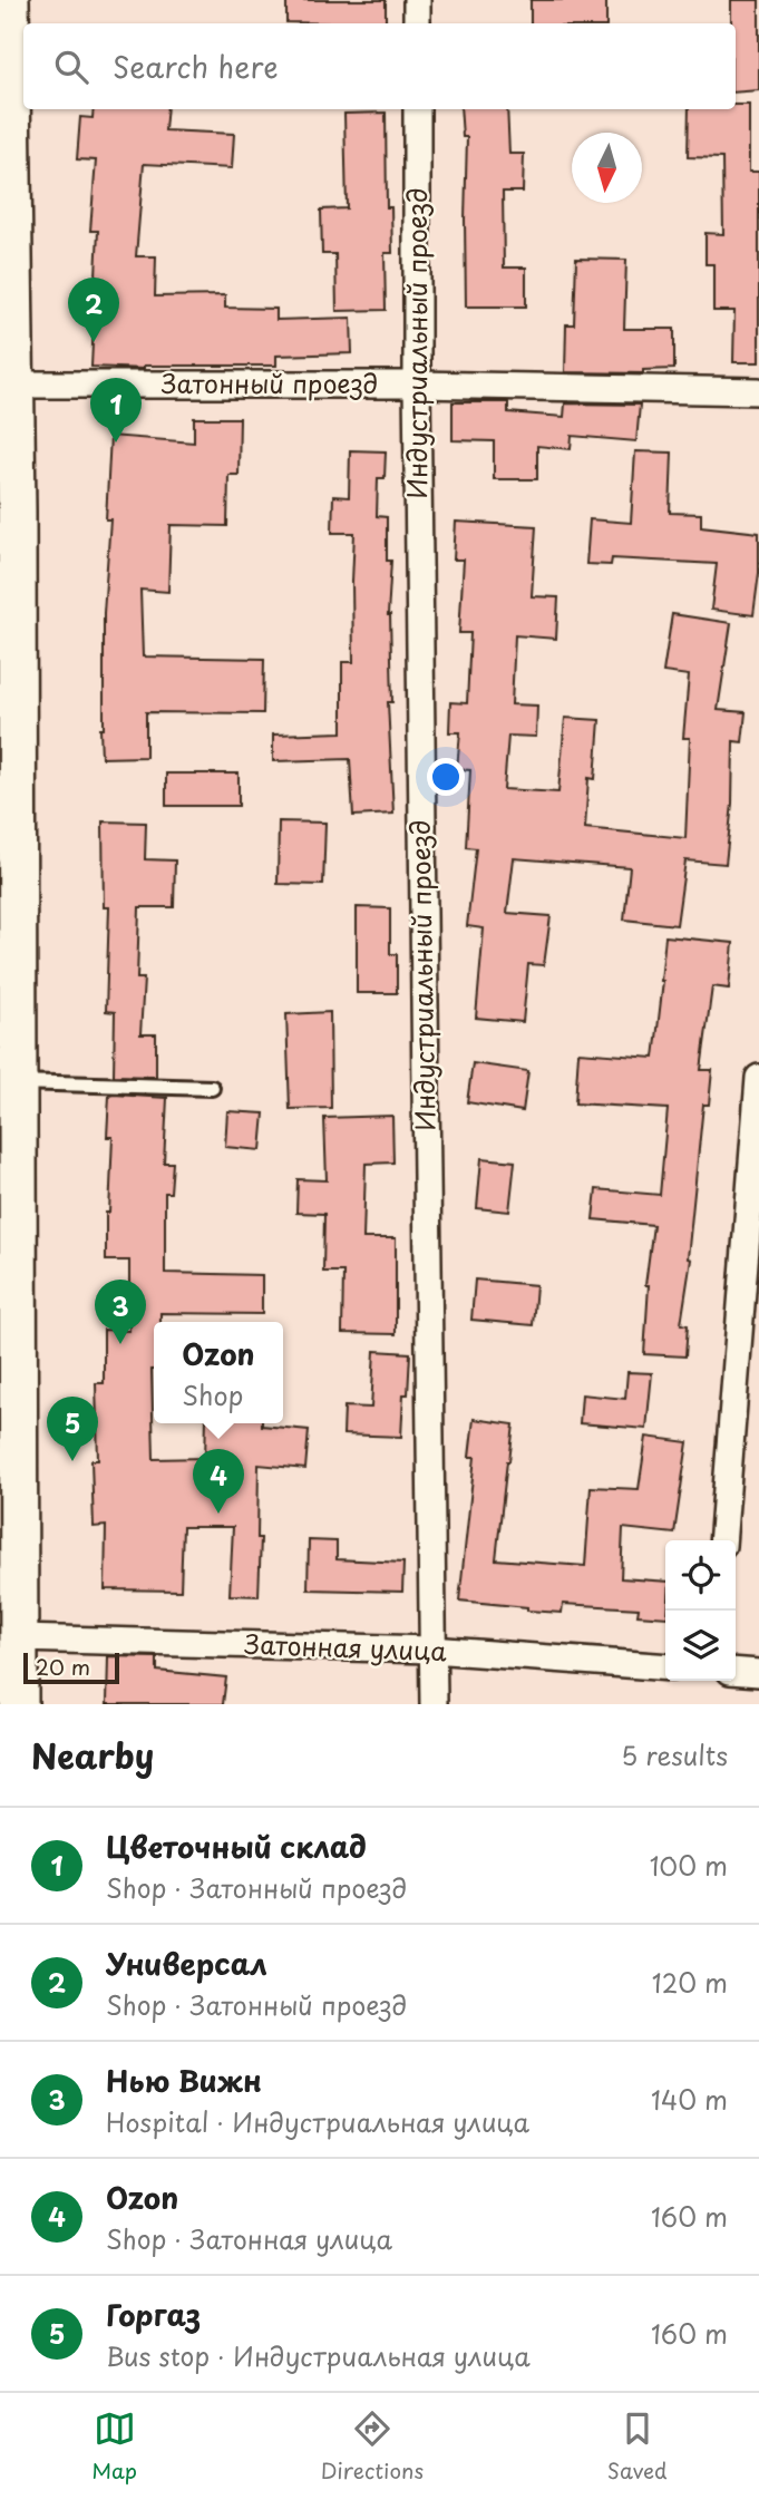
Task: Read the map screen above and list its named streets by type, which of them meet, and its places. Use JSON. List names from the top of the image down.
{
  "streets": {
    "street": ["Индустриальный проезд", "Затонный проезд", "Затонная улица"]
  },
  "crossings": [
    ["Индустриальный проезд", "Затонный проезд"],
    ["Индустриальный проезд", "Затонная улица"]
  ],
  "scale_bar": "20 m",
  "north": "bottom",
  "page": {
    "search": "Search here",
    "pins": [
      "2",
      "1",
      "3",
      "5",
      "4"
    ],
    "popup": ["Ozon", "Shop"],
    "scale": "20 m",
    "heading": ["Nearby", "5 results"],
    "list": [
      {
        "mark": "1",
        "name": "Цветочный склад",
        "note": "Shop · Затонный проезд",
        "value": "100 m"
      },
      {
        "mark": "2",
        "name": "Универсал",
        "note": "Shop · Затонный проезд",
        "value": "120 m"
      },
      {
        "mark": "3",
        "name": "Нью Вижн",
        "note": "Hospital · Индустриальная улица",
        "value": "140 m"
      },
      {
        "mark": "4",
        "name": "Ozon",
        "note": "Shop · Затонная улица",
        "value": "160 m"
      },
      {
        "mark": "5",
        "name": "Горгаз",
        "note": "Bus stop · Индустриальная улица",
        "value": "160 m"
      }
    ],
    "nav": ["Map", "Directions", "Saved"]
  }
}
